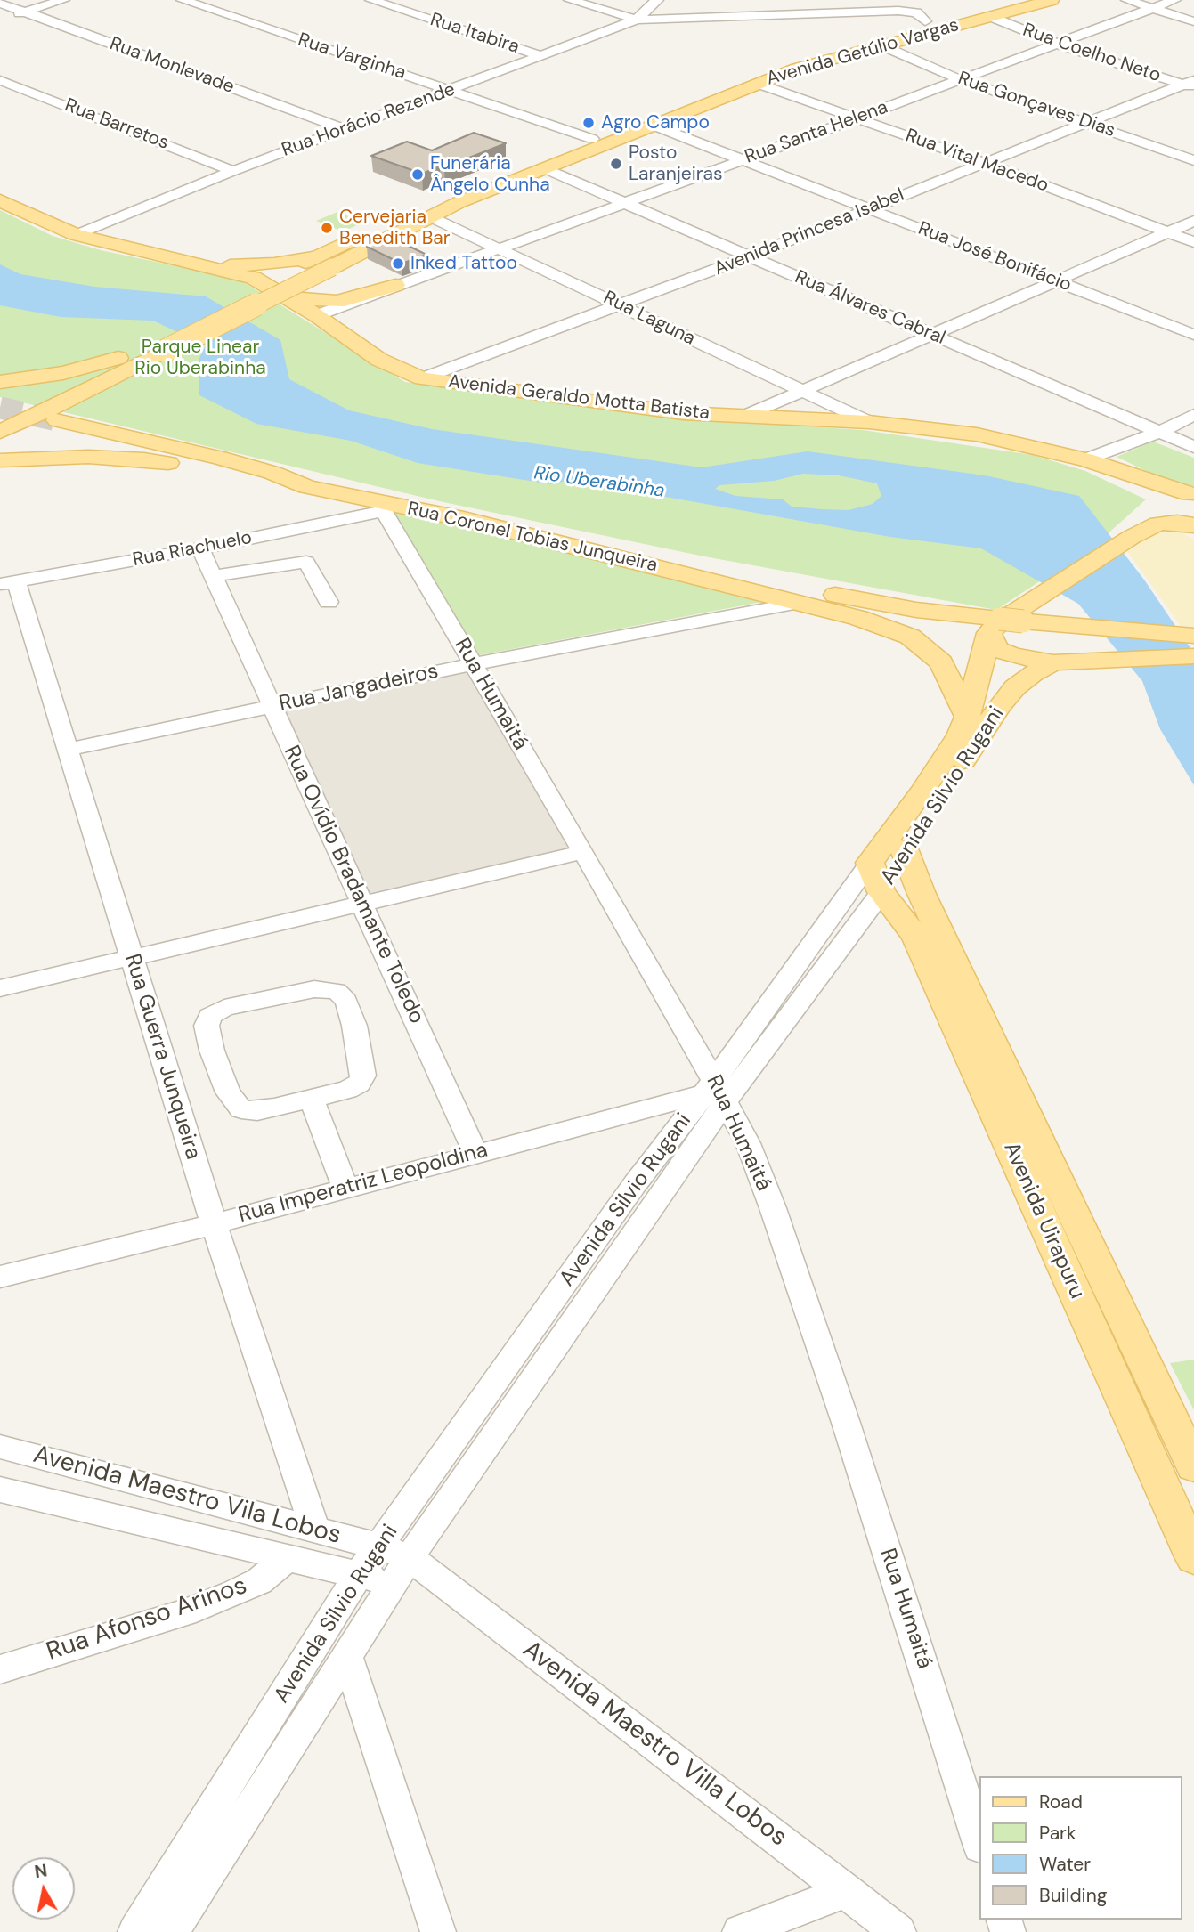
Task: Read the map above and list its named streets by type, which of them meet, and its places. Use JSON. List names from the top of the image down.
{
  "streets": {
    "main road": [
      "Avenida Getúlio Vargas",
      "Avenida Geraldo Motta Batista",
      "Rua Coronel Tobias Junqueira",
      "Avenida Silvio Rugani",
      "Avenida Uirapuru"
    ],
    "street": [
      "Rua Itabira",
      "Rua Coelho Neto",
      "Rua Varginha",
      "Rua Monlevade",
      "Rua Gonçaves Dias",
      "Rua Horácio Rezende",
      "Rua Barretos",
      "Rua Santa Helena",
      "Rua Vital Macedo",
      "Avenida Princesa Isabel",
      "Rua José Bonifácio",
      "Rua Álvares Cabral",
      "Rua Laguna",
      "Rua Riachuelo",
      "Rua Jangadeiros",
      "Rua Humaitá",
      "Rua Ovídio Bradamante Toledo",
      "Rua Guerra Junqueira",
      "Rua Imperatriz Leopoldina",
      "Avenida Maestro Vila Lobos",
      "Rua Afonso Arinos",
      "Avenida Maestro Villa Lobos"
    ]
  },
  "crossings": [
    ["Rua Itabira", "Rua Horácio Rezende"],
    ["Avenida Getúlio Vargas", "Rua Coelho Neto"],
    ["Avenida Getúlio Vargas", "Rua Varginha"],
    ["Avenida Getúlio Vargas", "Rua Gonçaves Dias"],
    ["Avenida Getúlio Vargas", "Rua Vital Macedo"],
    ["Avenida Getúlio Vargas", "Rua José Bonifácio"],
    ["Avenida Getúlio Vargas", "Rua Álvares Cabral"],
    ["Avenida Getúlio Vargas", "Rua Laguna"],
    ["Rua Coelho Neto", "Rua Santa Helena"],
    ["Rua Coelho Neto", "Avenida Princesa Isabel"],
    ["Rua Varginha", "Rua Horácio Rezende"],
    ["Rua Monlevade", "Rua Horácio Rezende"],
    ["Rua Gonçaves Dias", "Rua Santa Helena"],
    ["Rua Gonçaves Dias", "Avenida Princesa Isabel"],
    ["Rua Horácio Rezende", "Rua Barretos"],
    ["Rua Horácio Rezende", "Avenida Geraldo Motta Batista"],
    ["Rua Santa Helena", "Rua Vital Macedo"],
    ["Rua Santa Helena", "Rua José Bonifácio"],
    ["Rua Santa Helena", "Rua Álvares Cabral"],
    ["Rua Santa Helena", "Rua Laguna"],
    ["Rua Santa Helena", "Avenida Geraldo Motta Batista"],
    ["Rua Vital Macedo", "Avenida Princesa Isabel"],
    ["Avenida Princesa Isabel", "Rua José Bonifácio"],
    ["Avenida Princesa Isabel", "Rua Álvares Cabral"],
    ["Avenida Princesa Isabel", "Rua Laguna"],
    ["Avenida Princesa Isabel", "Avenida Geraldo Motta Batista"],
    ["Rua Laguna", "Avenida Geraldo Motta Batista"],
    ["Rua Coronel Tobias Junqueira", "Rua Riachuelo"],
    ["Rua Coronel Tobias Junqueira", "Rua Jangadeiros"],
    ["Rua Coronel Tobias Junqueira", "Rua Humaitá"],
    ["Rua Coronel Tobias Junqueira", "Avenida Silvio Rugani"],
    ["Rua Riachuelo", "Rua Humaitá"],
    ["Rua Riachuelo", "Rua Ovídio Bradamante Toledo"],
    ["Rua Riachuelo", "Rua Guerra Junqueira"],
    ["Rua Jangadeiros", "Rua Humaitá"],
    ["Rua Jangadeiros", "Rua Ovídio Bradamante Toledo"],
    ["Rua Jangadeiros", "Rua Guerra Junqueira"],
    ["Rua Humaitá", "Avenida Silvio Rugani"],
    ["Rua Humaitá", "Rua Imperatriz Leopoldina"],
    ["Avenida Silvio Rugani", "Rua Imperatriz Leopoldina"],
    ["Avenida Silvio Rugani", "Avenida Uirapuru"],
    ["Avenida Silvio Rugani", "Avenida Maestro Vila Lobos"],
    ["Avenida Silvio Rugani", "Avenida Maestro Villa Lobos"],
    ["Rua Ovídio Bradamante Toledo", "Rua Imperatriz Leopoldina"],
    ["Rua Guerra Junqueira", "Rua Imperatriz Leopoldina"],
    ["Rua Guerra Junqueira", "Avenida Maestro Vila Lobos"],
    ["Avenida Maestro Vila Lobos", "Avenida Maestro Villa Lobos"],
    ["Rua Afonso Arinos", "Avenida Maestro Villa Lobos"]
  ],
  "water": ["Rio Uberabinha"],
  "parks": ["Parque Linear Rio Uberabinha"],
  "places": [
    "Agro Campo",
    "Posto Laranjeiras",
    "Funerária Ângelo Cunha",
    "Cervejaria Benedith Bar",
    "Inked Tattoo"
  ],
  "legend": [
    "Road",
    "Park",
    "Water",
    "Building"
  ],
  "north": "top"
}
